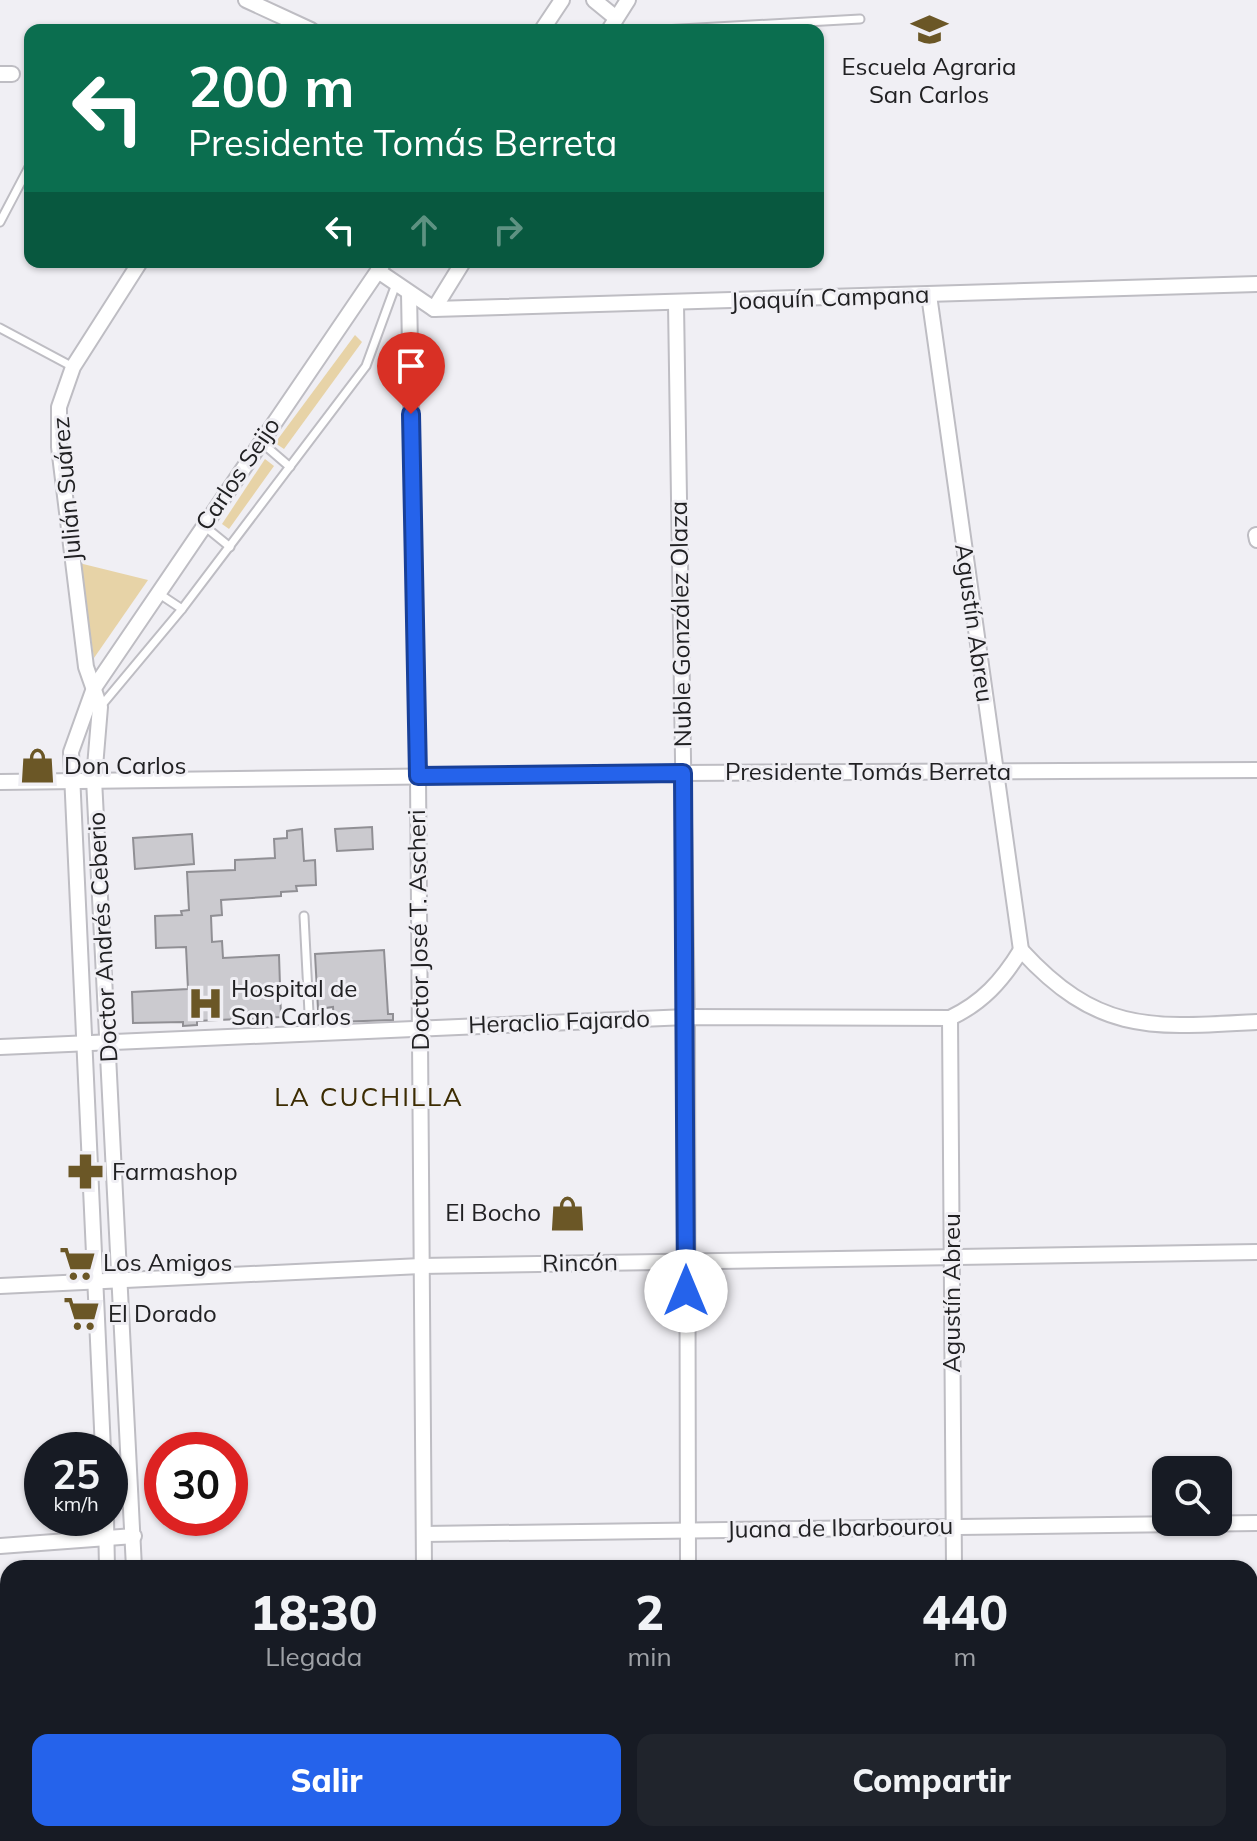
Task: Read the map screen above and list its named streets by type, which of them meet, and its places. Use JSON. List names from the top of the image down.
{
  "streets": {
    "street": [
      "Joaquín Campana",
      "Carlos Seijo",
      "Julián Suárez",
      "Agustín Abreu",
      "Nuble González Olaza",
      "Presidente Tomás Berreta",
      "Doctor José T. Ascheri",
      "Doctor Andrés Ceberio",
      "Heraclio Fajardo",
      "Rincón",
      "Juana de Ibarbourou"
    ]
  },
  "crossings": [
    ["Joaquín Campana", "Agustín Abreu"],
    ["Joaquín Campana", "Nuble González Olaza"],
    ["Carlos Seijo", "Julián Suárez"],
    ["Carlos Seijo", "Doctor Andrés Ceberio"],
    ["Julián Suárez", "Doctor Andrés Ceberio"],
    ["Agustín Abreu", "Presidente Tomás Berreta"],
    ["Agustín Abreu", "Heraclio Fajardo"],
    ["Agustín Abreu", "Rincón"],
    ["Agustín Abreu", "Juana de Ibarbourou"],
    ["Nuble González Olaza", "Presidente Tomás Berreta"],
    ["Nuble González Olaza", "Heraclio Fajardo"],
    ["Nuble González Olaza", "Rincón"],
    ["Nuble González Olaza", "Juana de Ibarbourou"],
    ["Presidente Tomás Berreta", "Doctor José T. Ascheri"],
    ["Presidente Tomás Berreta", "Doctor Andrés Ceberio"],
    ["Doctor José T. Ascheri", "Heraclio Fajardo"],
    ["Doctor José T. Ascheri", "Rincón"],
    ["Doctor José T. Ascheri", "Juana de Ibarbourou"],
    ["Doctor Andrés Ceberio", "Heraclio Fajardo"],
    ["Doctor Andrés Ceberio", "Rincón"]
  ],
  "districts": ["LA CUCHILLA"],
  "places": {
    "school or university": ["Escuela Agraria San Carlos"],
    "shop": ["Don Carlos", "El Bocho"],
    "hospital": ["Hospital de San Carlos"],
    "pharmacy": ["Farmashop"],
    "supermarket": ["Los Amigos", "El Dorado"]
  },
  "page": {
    "turn": ["200 m", "Presidente Tomás Berreta"],
    "speed": "25 km/h",
    "limit": "30",
    "eta": [
      "18:30",
      "Llegada",
      "2",
      "min",
      "440",
      "m"
    ],
    "buttons": ["Salir", "Compartir"]
  }
}
